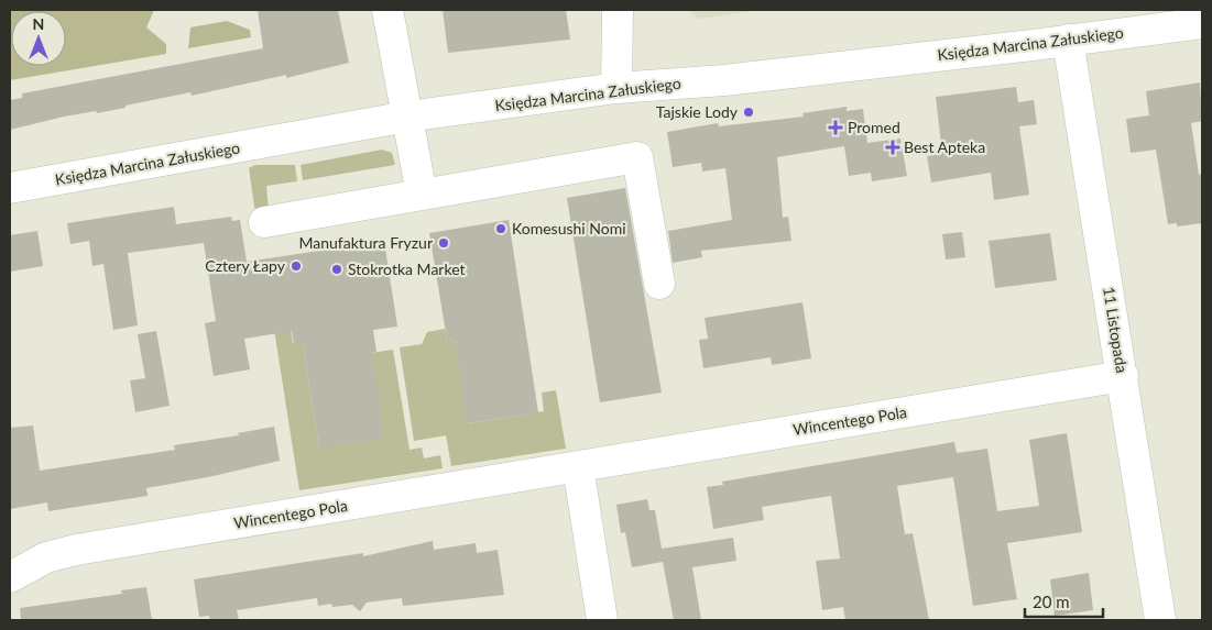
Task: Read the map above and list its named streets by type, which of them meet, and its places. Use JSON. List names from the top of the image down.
{
  "streets": {
    "street": ["Księdza Marcina Załuskiego", "11 Listopada", "Wincentego Pola"]
  },
  "crossings": [
    ["Księdza Marcina Załuskiego", "11 Listopada"],
    ["11 Listopada", "Wincentego Pola"]
  ],
  "places": {
    "other": [
      "Tajskie Lody",
      "Komesushi Nomi",
      "Manufaktura Fryzur",
      "Cztery Łapy",
      "Stokrotka Market"
    ],
    "health": ["Promed", "Best Apteka"]
  },
  "scale_bar": "20 m",
  "north": "top"
}
